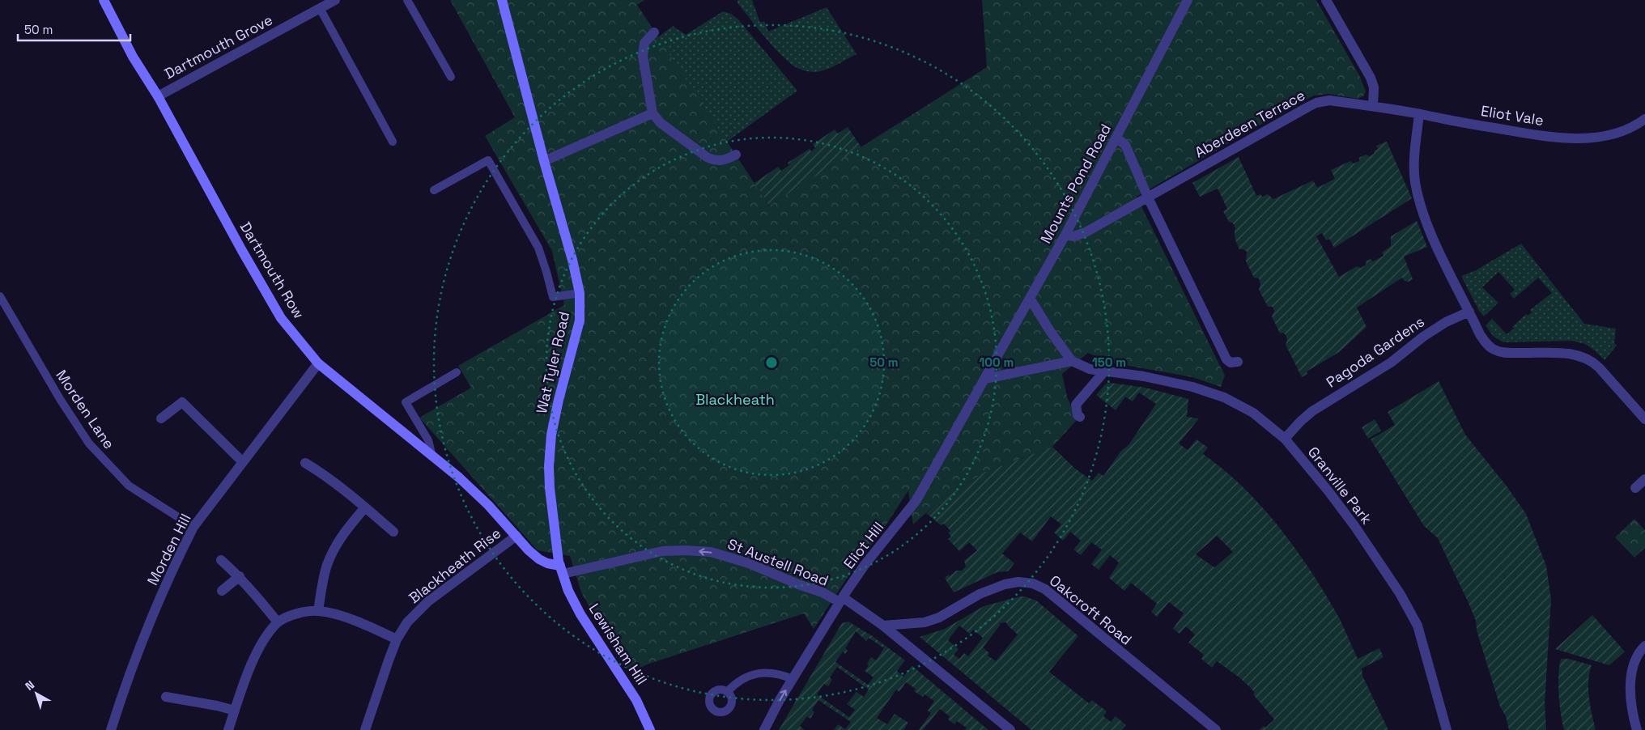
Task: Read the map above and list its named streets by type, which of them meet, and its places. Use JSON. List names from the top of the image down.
{
  "streets": {
    "street": [
      "Dartmouth Grove",
      "Eliot Vale",
      "Aberdeen Terrace",
      "Mounts Pond Road",
      "Dartmouth Row",
      "Pagoda Gardens",
      "Wat Tyler Road",
      "Granville Park",
      "Eliot Hill",
      "Morden Hill",
      "St Austell Road",
      "Blackheath Rise",
      "Oakcroft Road",
      "Lewisham Hill"
    ],
    "lane": ["Morden Lane"]
  },
  "crossings": [
    ["Dartmouth Grove", "Dartmouth Row"],
    ["Eliot Vale", "Aberdeen Terrace"],
    ["Aberdeen Terrace", "Mounts Pond Road"],
    ["Mounts Pond Road", "Eliot Hill"],
    ["Dartmouth Row", "Morden Hill"],
    ["Dartmouth Row", "Blackheath Rise"],
    ["Pagoda Gardens", "Granville Park"],
    ["Wat Tyler Road", "St Austell Road"],
    ["Wat Tyler Road", "Lewisham Hill"],
    ["Morden Lane", "Morden Hill"],
    ["Eliot Hill", "St Austell Road"],
    ["St Austell Road", "Oakcroft Road"],
    ["St Austell Road", "Lewisham Hill"]
  ],
  "one_way": ["St Austell Road"],
  "parks": ["Blackheath"],
  "scale_bar": "50 m",
  "north": "top left",
  "rings": ["50 m", "100 m", "150 m"]
}
